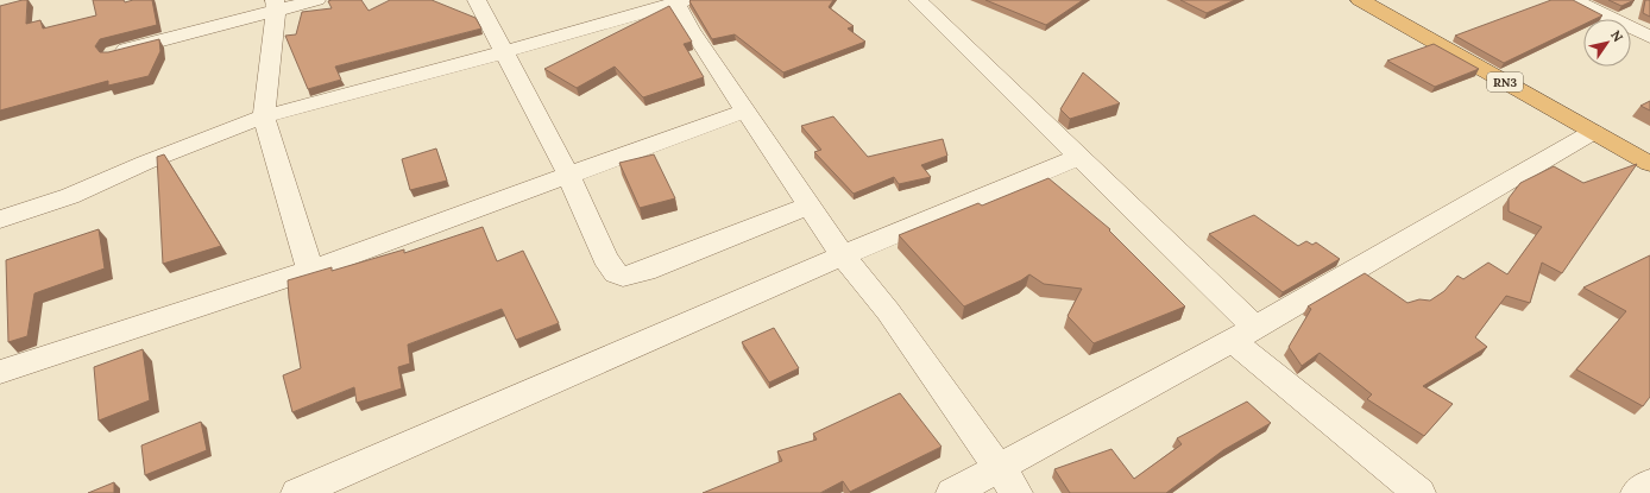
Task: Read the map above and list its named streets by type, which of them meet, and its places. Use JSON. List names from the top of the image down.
{
  "streets": {
    "highway": ["RN3"]
  },
  "north": "top right"
}
